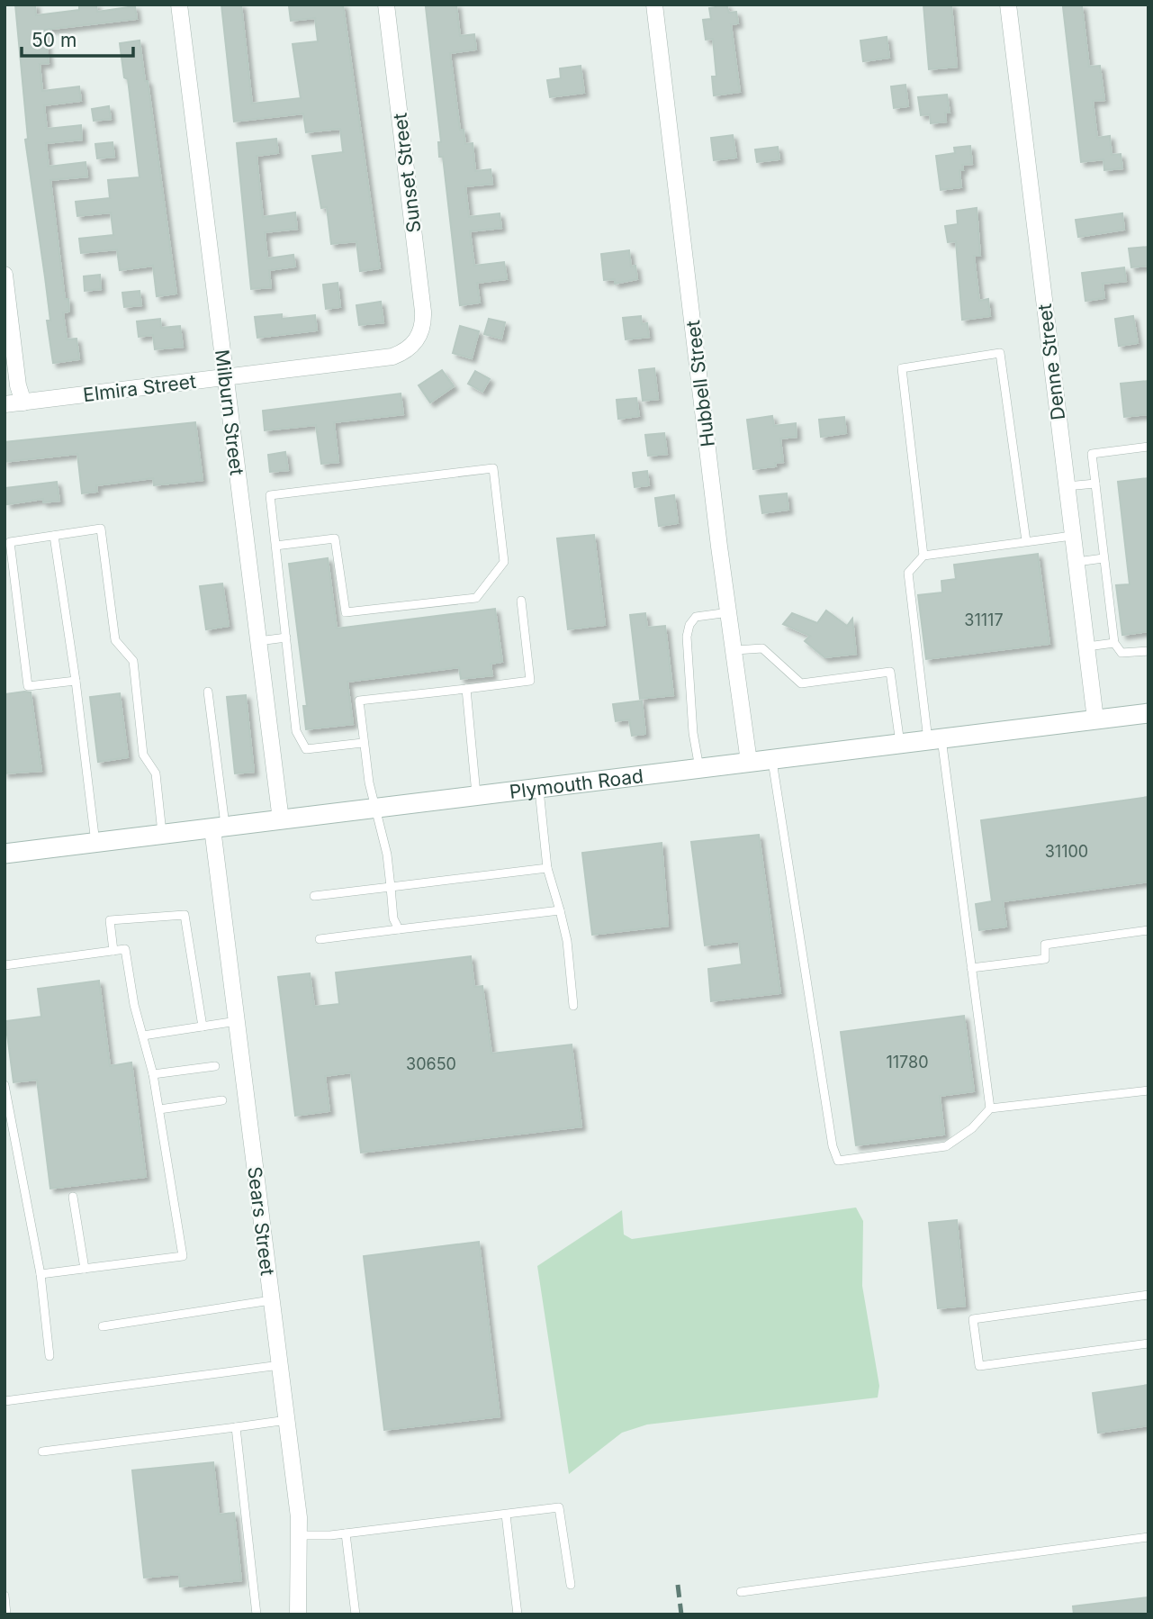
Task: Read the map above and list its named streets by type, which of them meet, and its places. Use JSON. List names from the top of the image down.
{
  "streets": {
    "main road": ["Plymouth Road"],
    "street": [
      "Sunset Street",
      "Denne Street",
      "Hubbell Street",
      "Elmira Street",
      "Milburn Street",
      "Sears Street"
    ]
  },
  "crossings": [
    ["Sunset Street", "Elmira Street"],
    ["Denne Street", "Plymouth Road"],
    ["Hubbell Street", "Plymouth Road"],
    ["Elmira Street", "Milburn Street"],
    ["Milburn Street", "Plymouth Road"],
    ["Plymouth Road", "Sears Street"]
  ],
  "house_numbers": [
    "31117",
    "31100",
    "11780",
    "30650"
  ],
  "scale_bar": "50 m"
}
